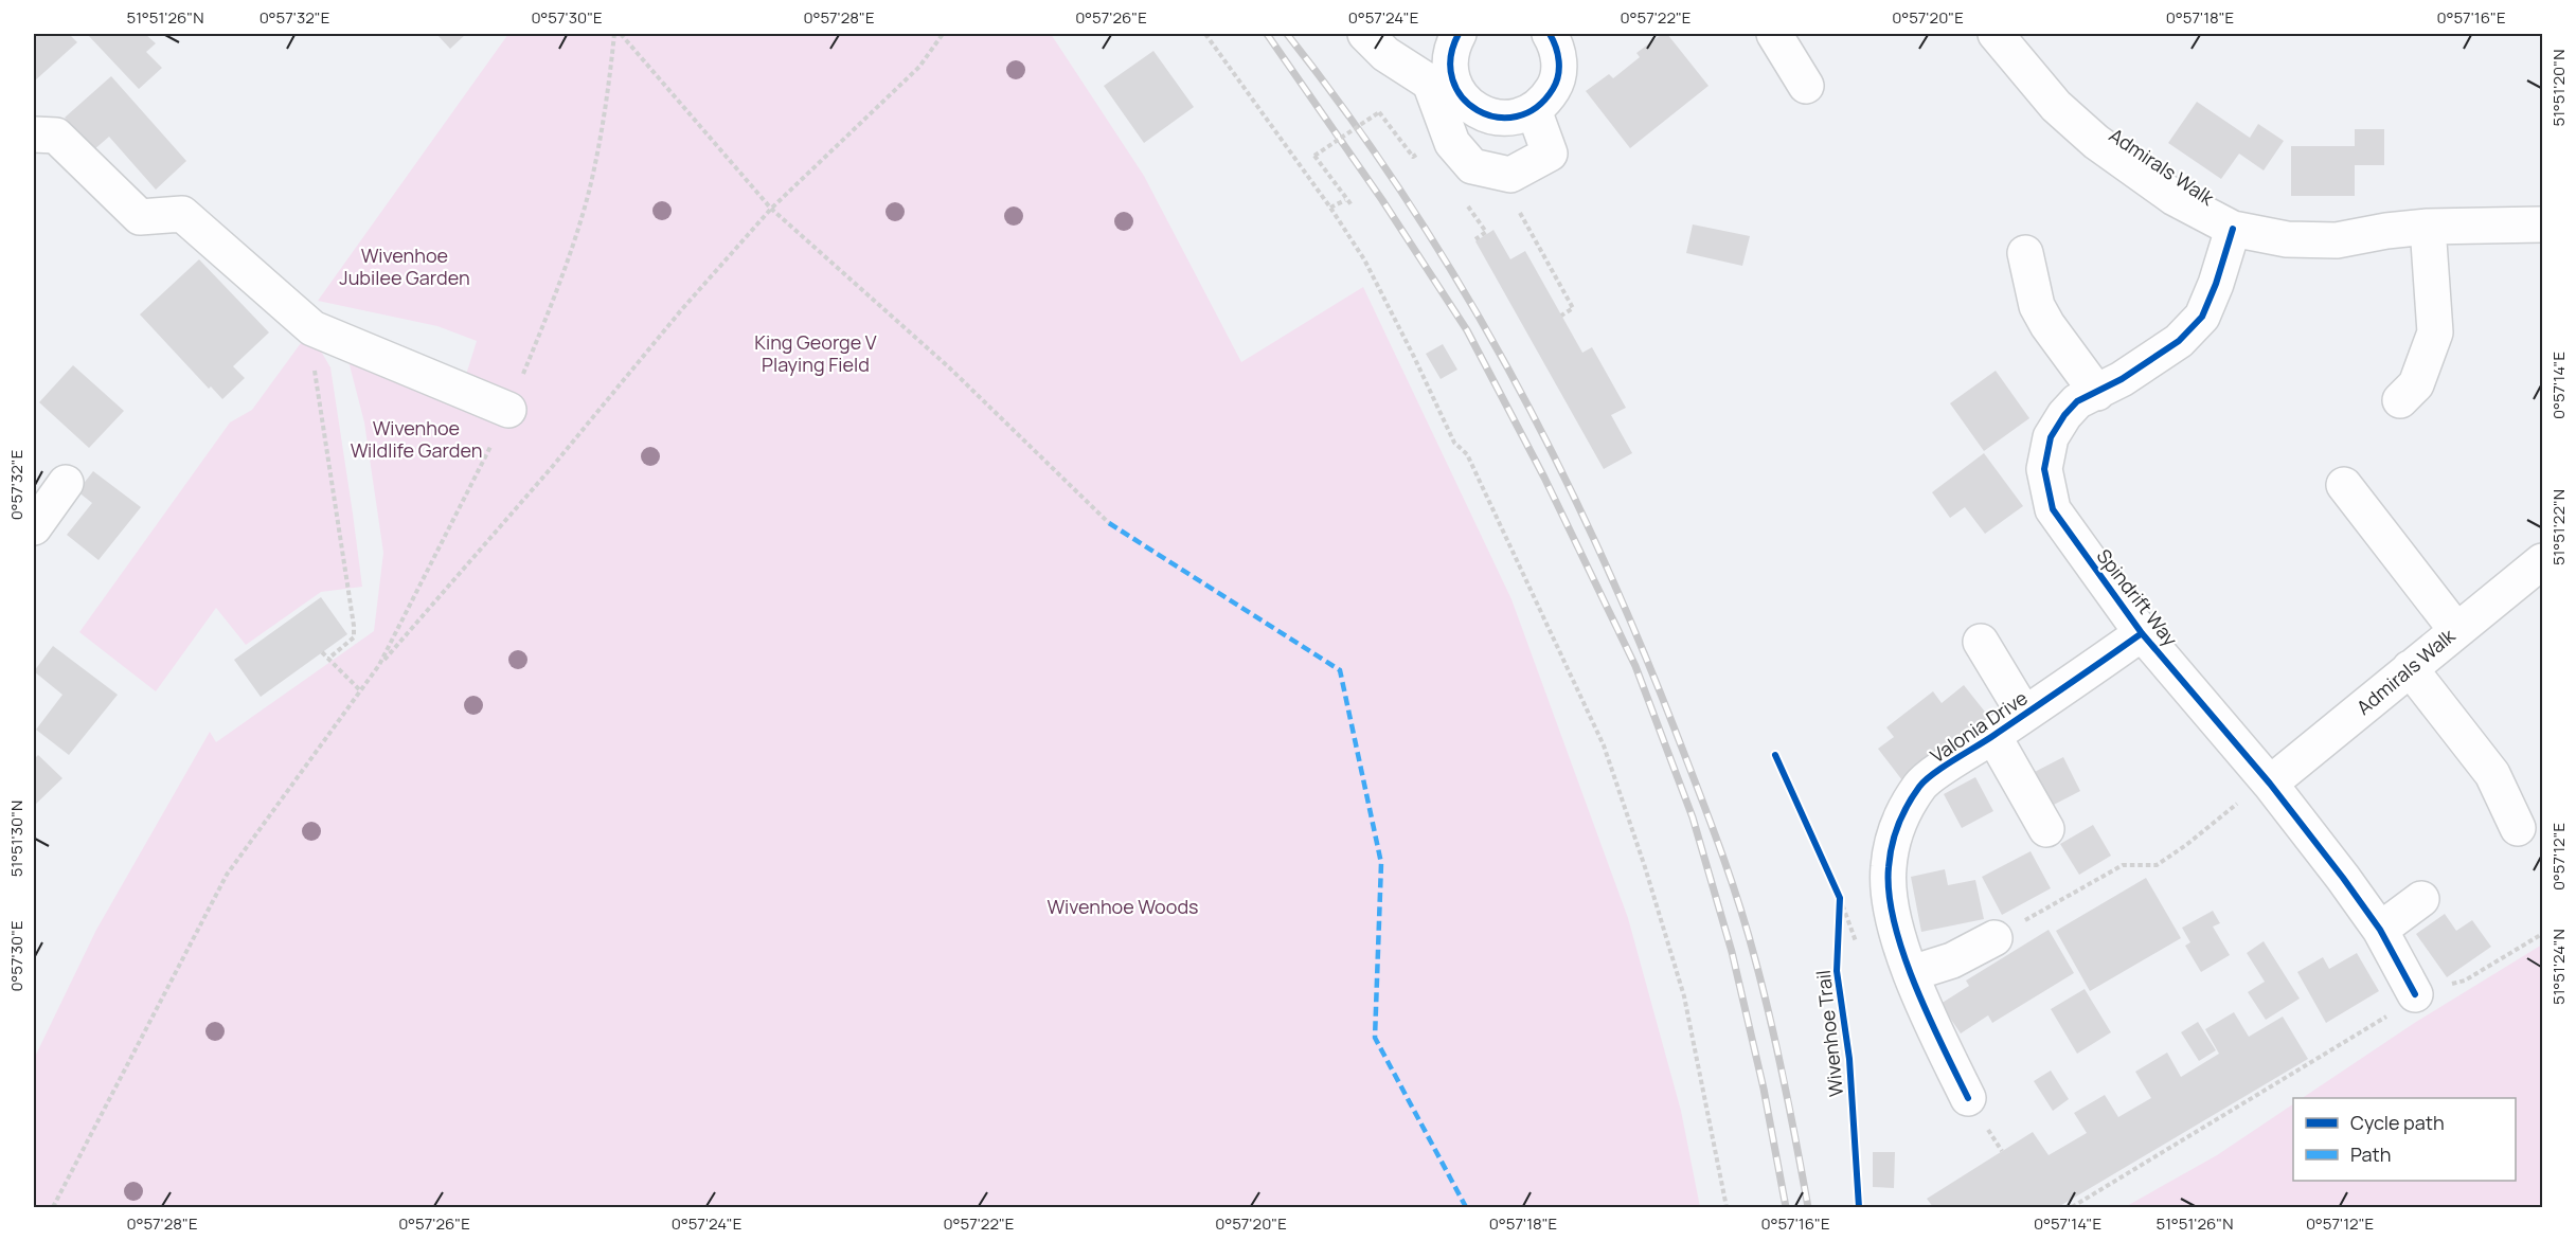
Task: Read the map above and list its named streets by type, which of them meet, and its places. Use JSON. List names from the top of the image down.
{
  "streets": {
    "street": ["Admirals Walk", "Spindrift Way", "Valonia Drive"],
    "cycle path": ["Wivenhoe Trail"]
  },
  "crossings": [
    ["Admirals Walk", "Spindrift Way"],
    ["Spindrift Way", "Valonia Drive"]
  ],
  "parks": [
    "Wivenhoe Jubilee Garden",
    "King George V Playing Field",
    "Wivenhoe Wildlife Garden",
    "Wivenhoe Woods"
  ],
  "legend": ["Cycle path", "Path"],
  "coordinates": [
    "51°51'26\"N",
    "0°57'32\"E",
    "0°57'30\"E",
    "0°57'28\"E",
    "0°57'26\"E",
    "0°57'24\"E",
    "0°57'22\"E",
    "0°57'20\"E",
    "0°57'18\"E",
    "0°57'16\"E",
    "51°51'20\"N",
    "0°57'14\"E",
    "51°51'22\"N",
    "51°51'30\"N",
    "0°57'12\"E",
    "51°51'24\"N"
  ]
}
